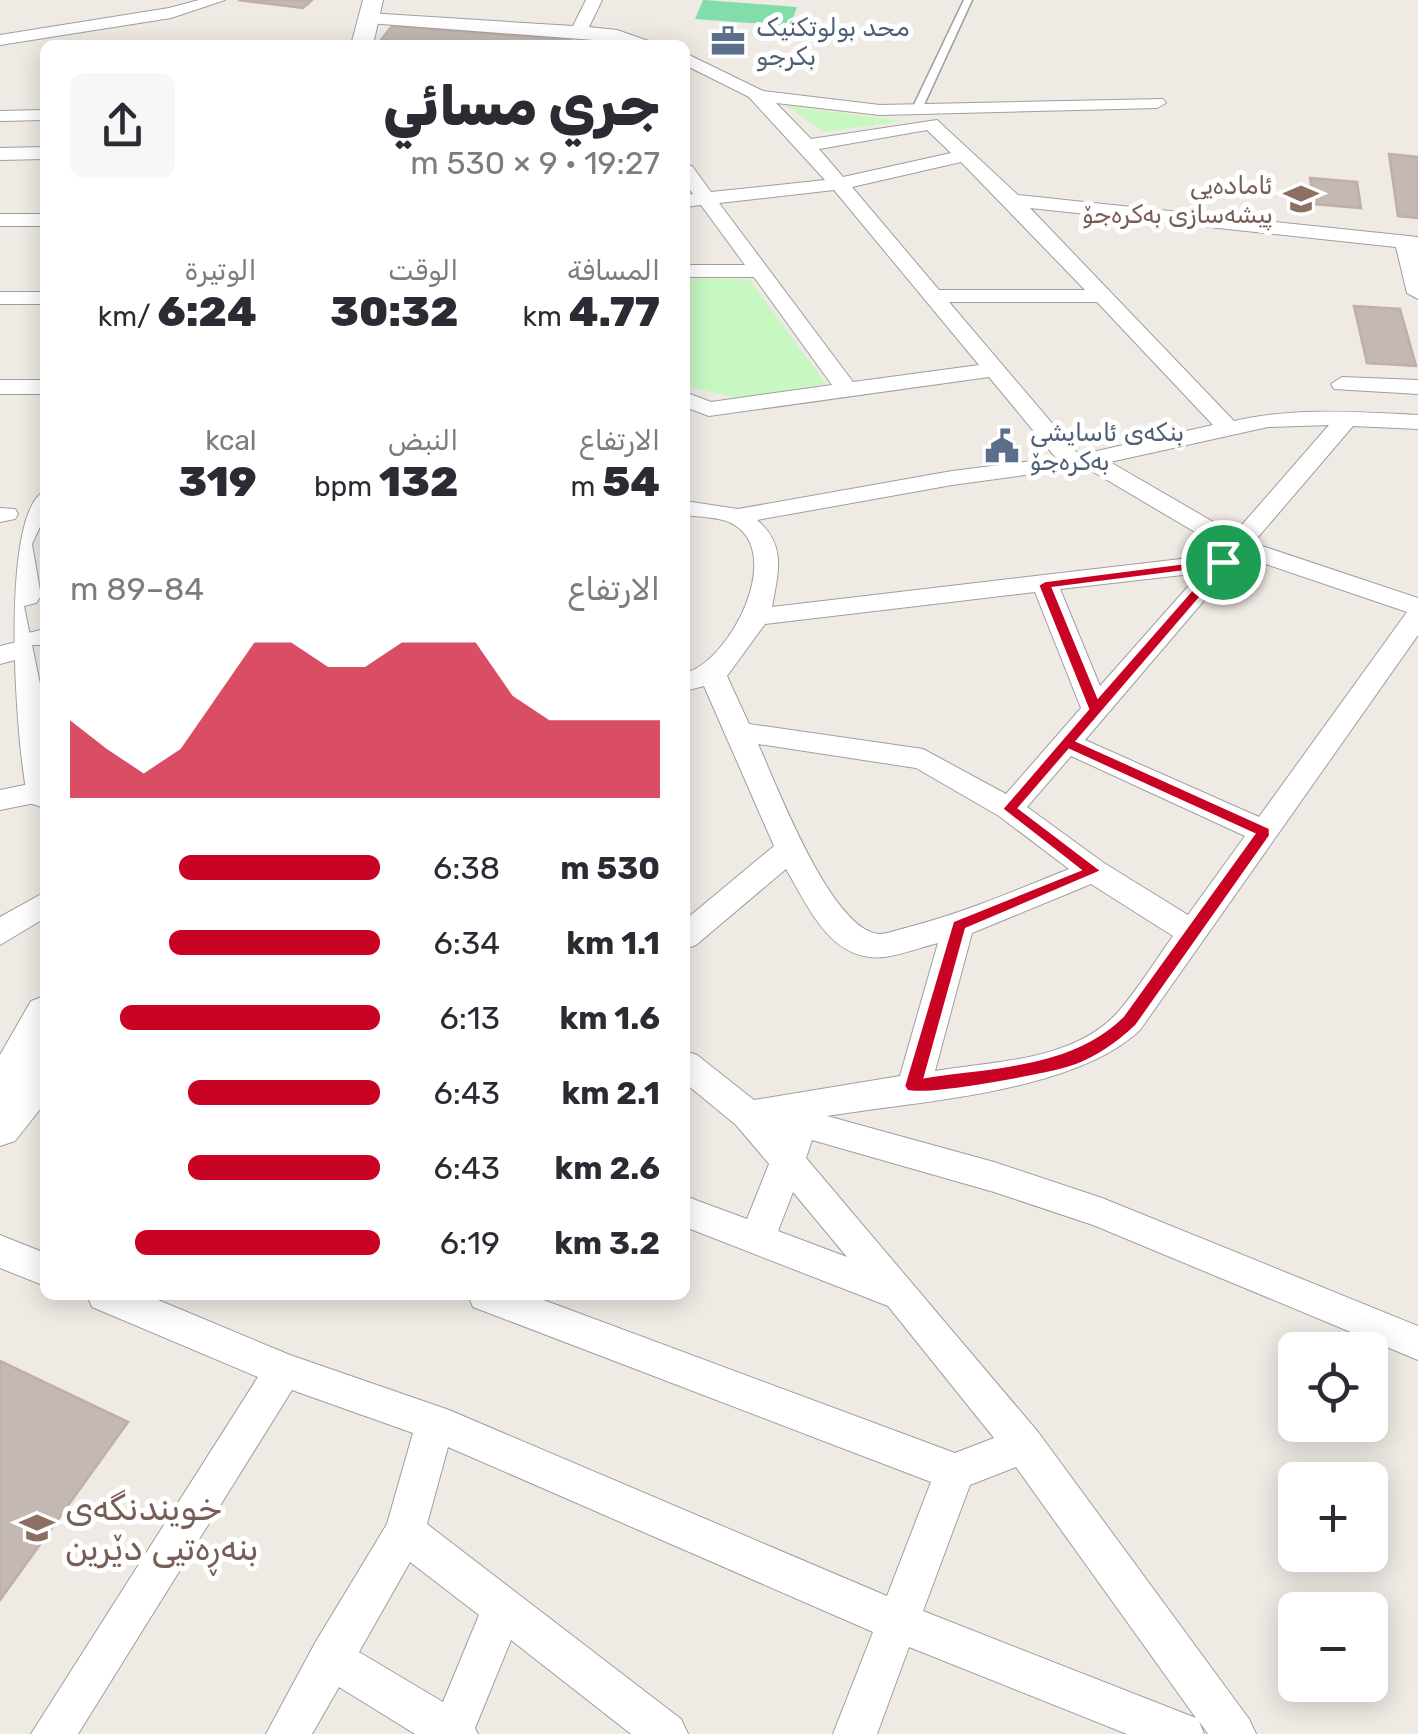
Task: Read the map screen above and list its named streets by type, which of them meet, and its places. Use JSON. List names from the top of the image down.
{
  "places": {
    "office": ["محد بولوتکنیک بکرجو"],
    "school or university": ["ئامادەیی پیشەسازی بەکرەجۆ", "خویندنگەی بنەڕەتیی دێرین"],
    "public building": ["بنکەی ئاسایشی بەکرەجۆ"]
  },
  "page": {
    "heading": ["جري مسائي", "19:27 · 9 × 530 m"],
    "stats": [
      ["المسافة", "4.77 km"],
      ["الوقت", "30:32"],
      ["الوتيرة", "6:24 /km"],
      ["الارتفاع", "54 m"],
      ["النبض", "132 bpm"],
      ["kcal", "319"]
    ],
    "chart": ["الارتفاع", "84–89 m"],
    "list": [
      {
        "name": "530 m",
        "note": "6:38"
      },
      {
        "name": "1.1 km",
        "note": "6:34"
      },
      {
        "name": "1.6 km",
        "note": "6:13"
      },
      {
        "name": "2.1 km",
        "note": "6:43"
      },
      {
        "name": "2.6 km",
        "note": "6:43"
      },
      {
        "name": "3.2 km",
        "note": "6:19"
      }
    ],
    "map_buttons": ["+", "−"]
  }
}
